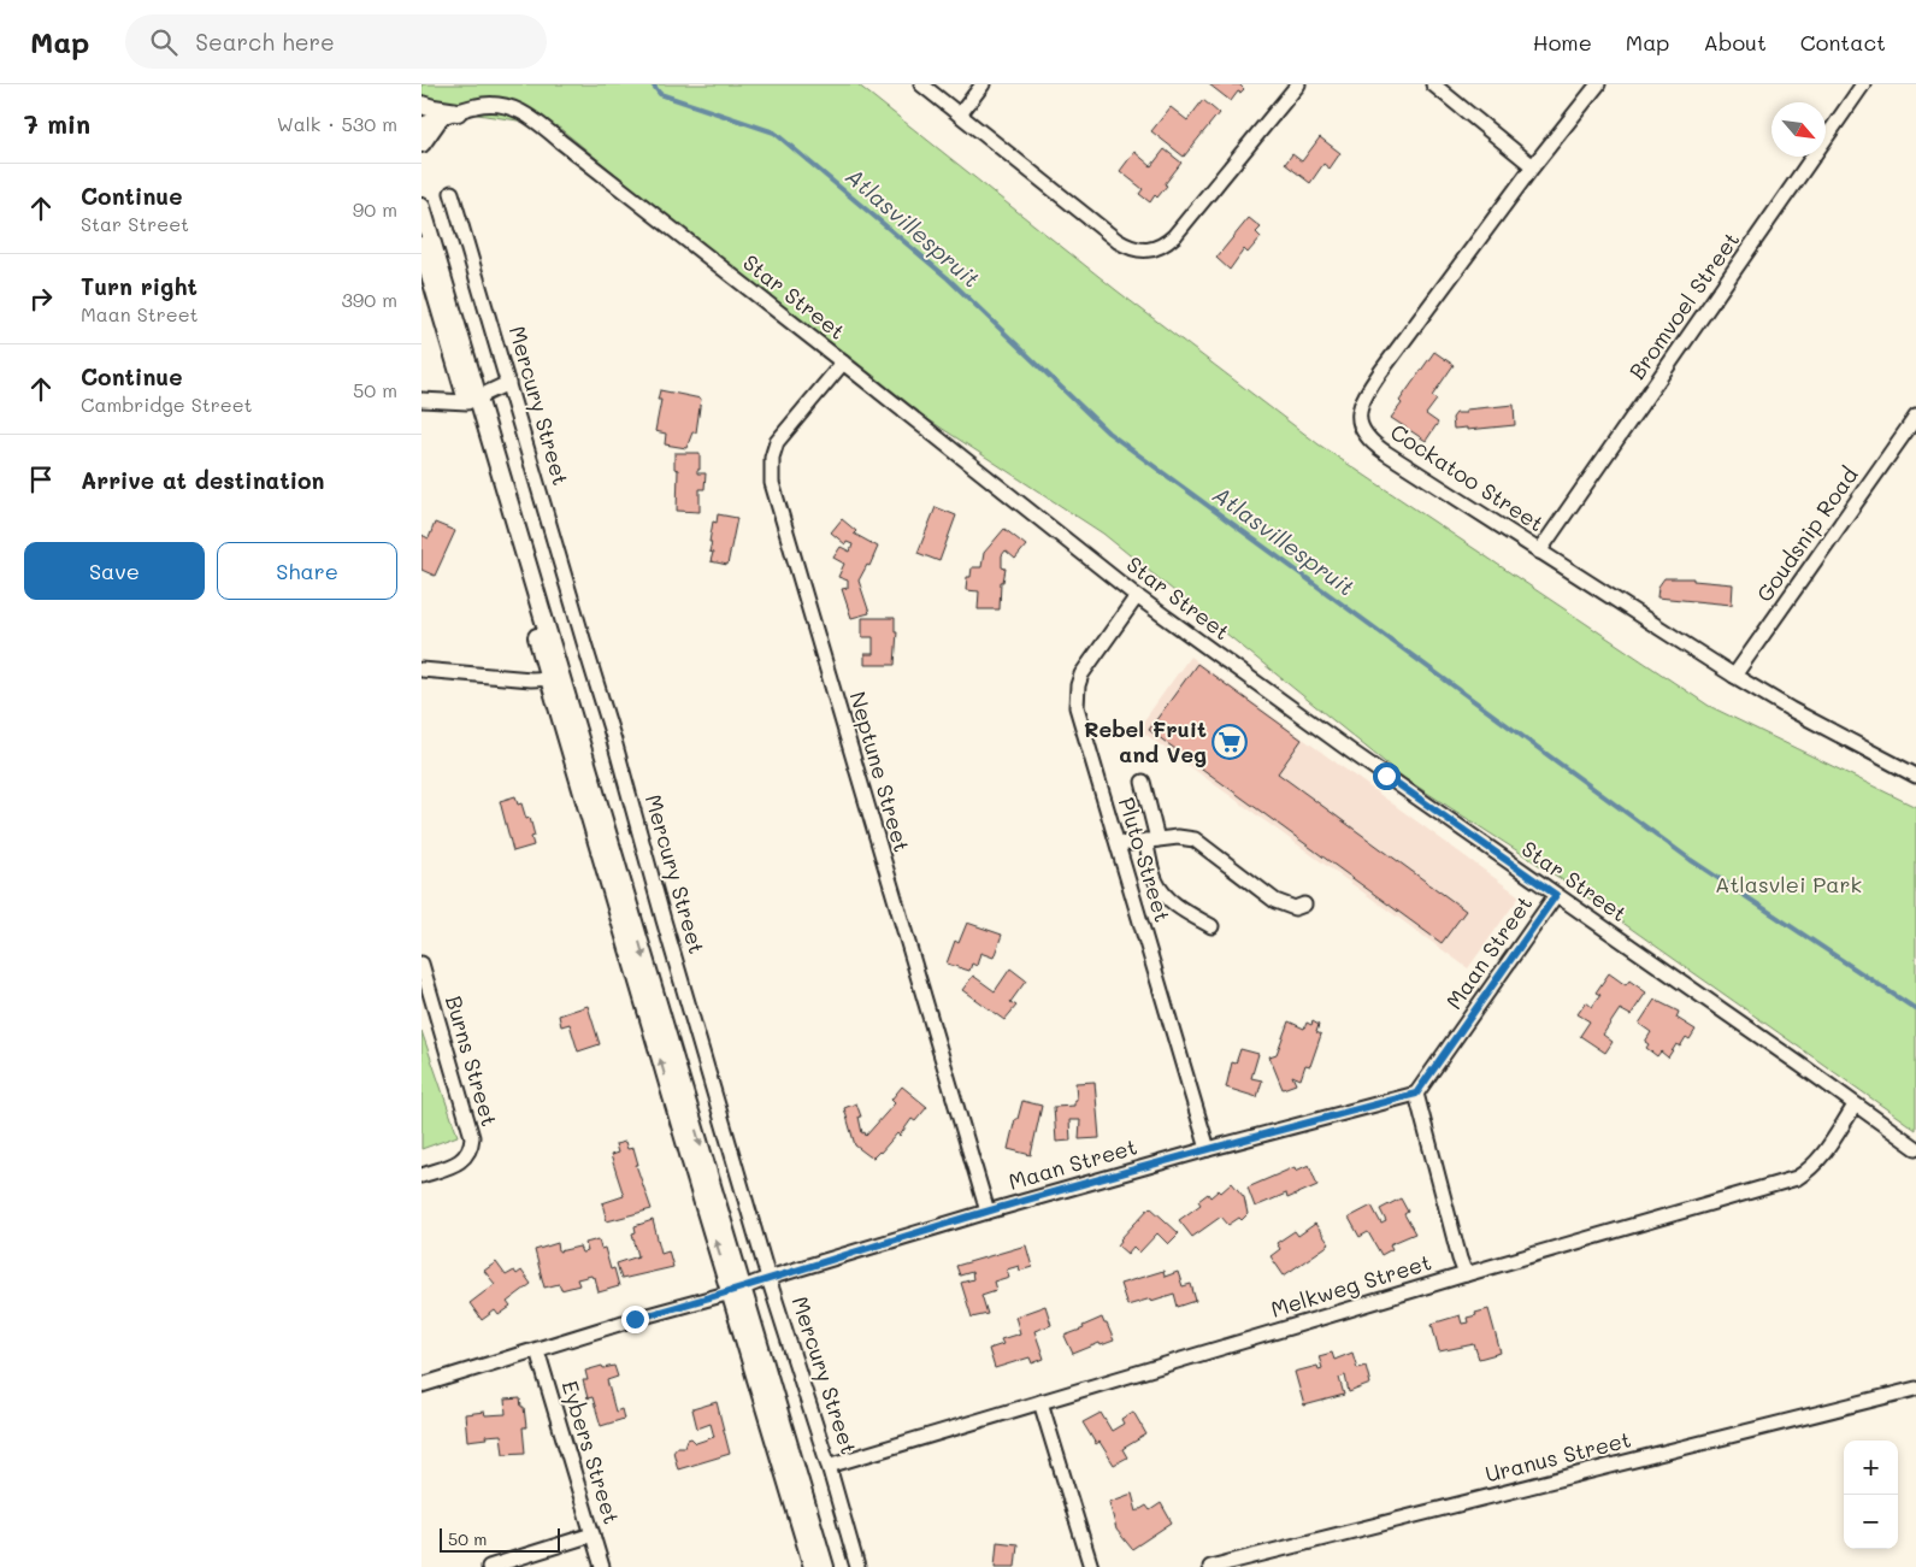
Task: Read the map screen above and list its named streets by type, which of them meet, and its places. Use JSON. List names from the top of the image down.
{
  "streets": {
    "street": [
      "Star Street",
      "Bromvoel Street",
      "Mercury Street",
      "Cockatoo Street",
      "Goudsnip Road",
      "Neptune Street",
      "Pluto Street",
      "Maan Street",
      "Burns Street",
      "Melkweg Street",
      "Eybers Street",
      "Uranus Street"
    ]
  },
  "crossings": [
    ["Star Street", "Neptune Street"],
    ["Star Street", "Pluto Street"],
    ["Star Street", "Maan Street"],
    ["Star Street", "Melkweg Street"],
    ["Bromvoel Street", "Cockatoo Street"],
    ["Mercury Street", "Maan Street"],
    ["Mercury Street", "Melkweg Street"],
    ["Cockatoo Street", "Goudsnip Road"],
    ["Neptune Street", "Maan Street"],
    ["Pluto Street", "Maan Street"],
    ["Maan Street", "Eybers Street"]
  ],
  "water": ["Atlasvillespruit"],
  "parks": ["Atlasvlei Park"],
  "places": {
    "supermarket": ["Rebel Fruit and Veg"]
  },
  "scale_bar": "50 m",
  "north": "bottom right",
  "page": {
    "header": "Map",
    "search": "Search here",
    "nav": [
      "Home",
      "Map",
      "About",
      "Contact"
    ],
    "heading": ["7 min", "Walk · 530 m"],
    "list": [
      ["Continue", "Star Street", "90 m"],
      ["Turn right", "Maan Street", "390 m"],
      ["Continue", "Cambridge Street", "50 m"],
      "Arrive at destination"
    ],
    "buttons": ["Save", "Share"],
    "map_buttons": ["+", "−"],
    "scale": "50 m"
  }
}
